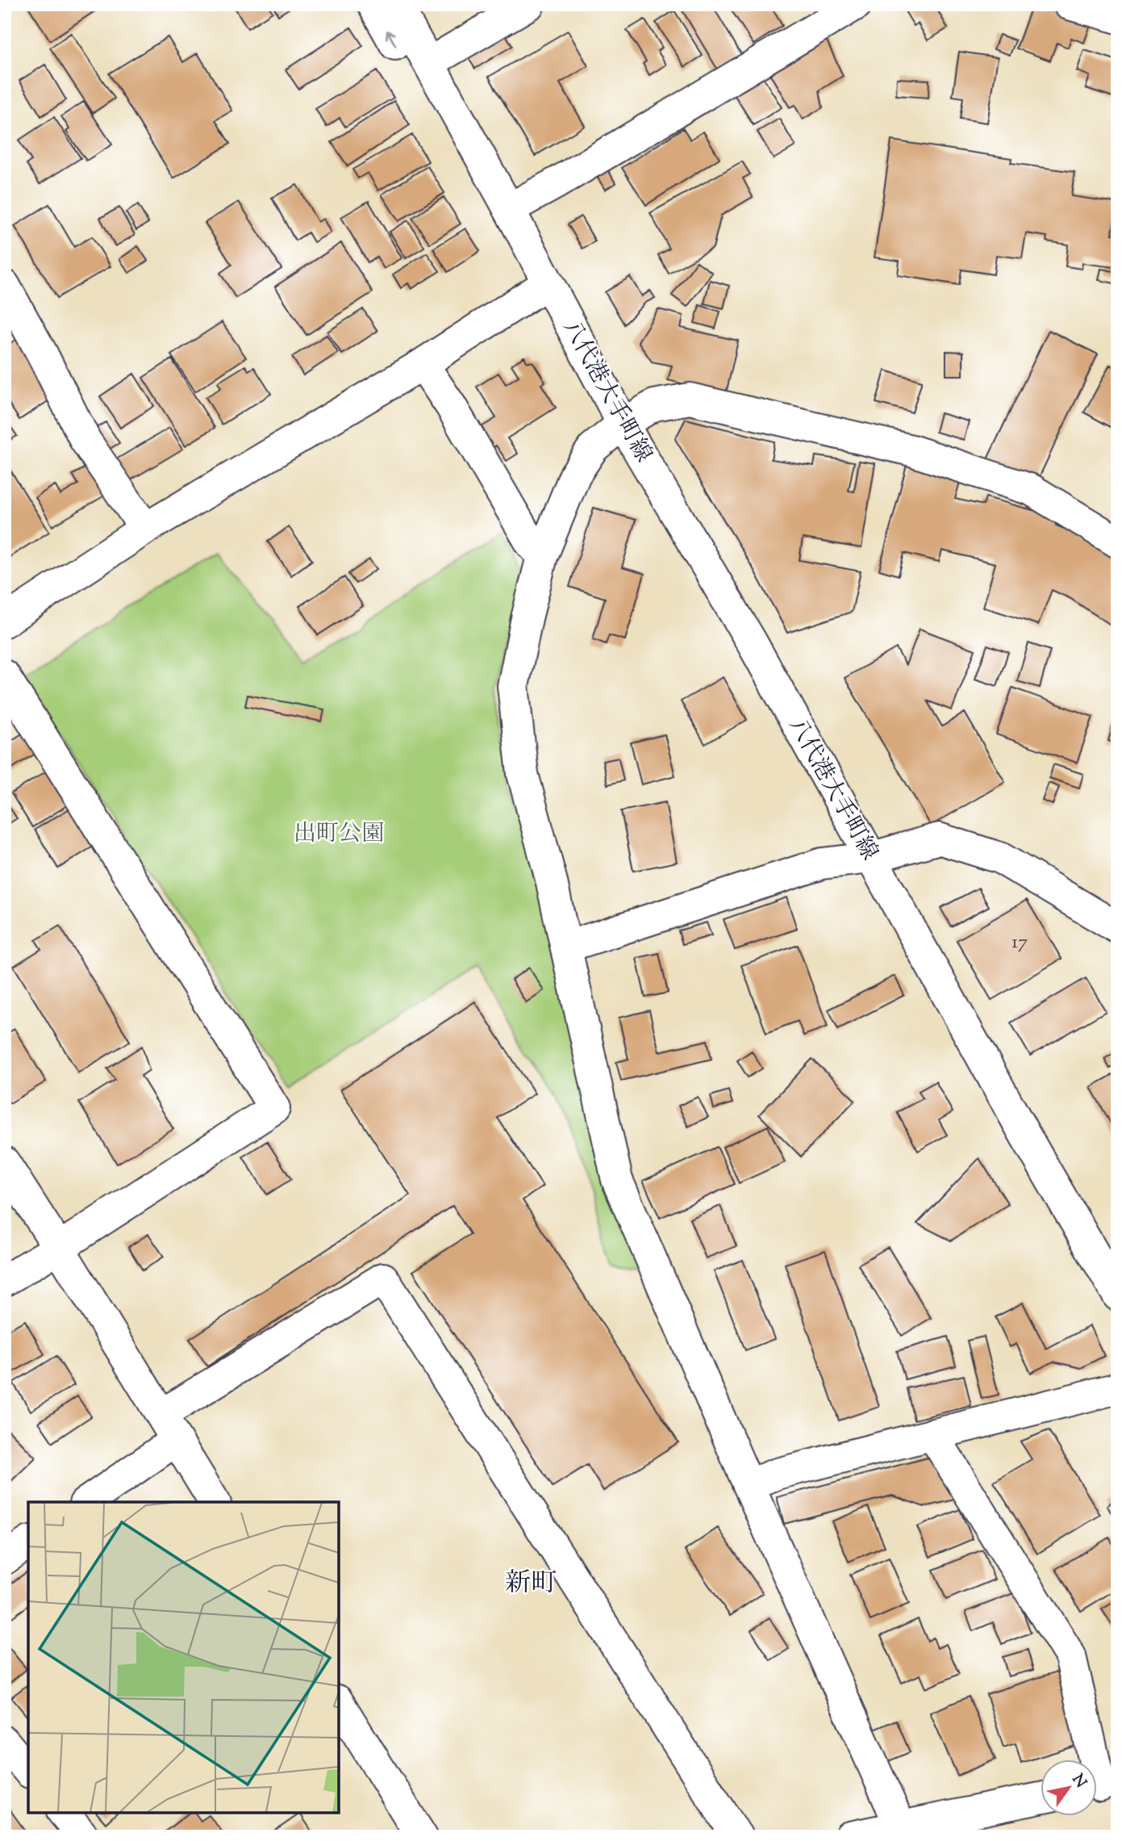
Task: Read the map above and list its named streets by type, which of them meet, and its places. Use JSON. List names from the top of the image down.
{
  "streets": {
    "street": ["八代港大手町線"]
  },
  "districts": ["新町"],
  "parks": ["出町公園"],
  "house_numbers": ["17"],
  "north": "top right"
}
